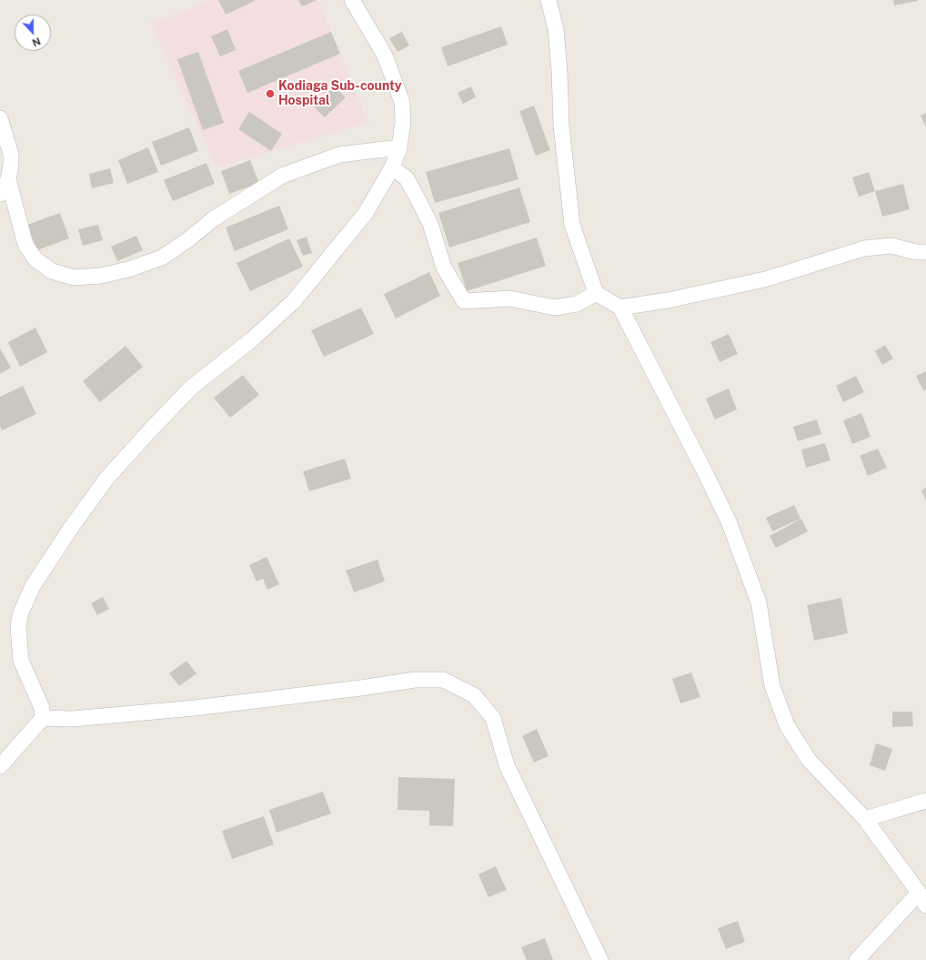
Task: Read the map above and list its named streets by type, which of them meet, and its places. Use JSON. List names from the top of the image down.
{
  "places": ["Kodiaga Sub-county Hospital"],
  "north": "bottom"
}
